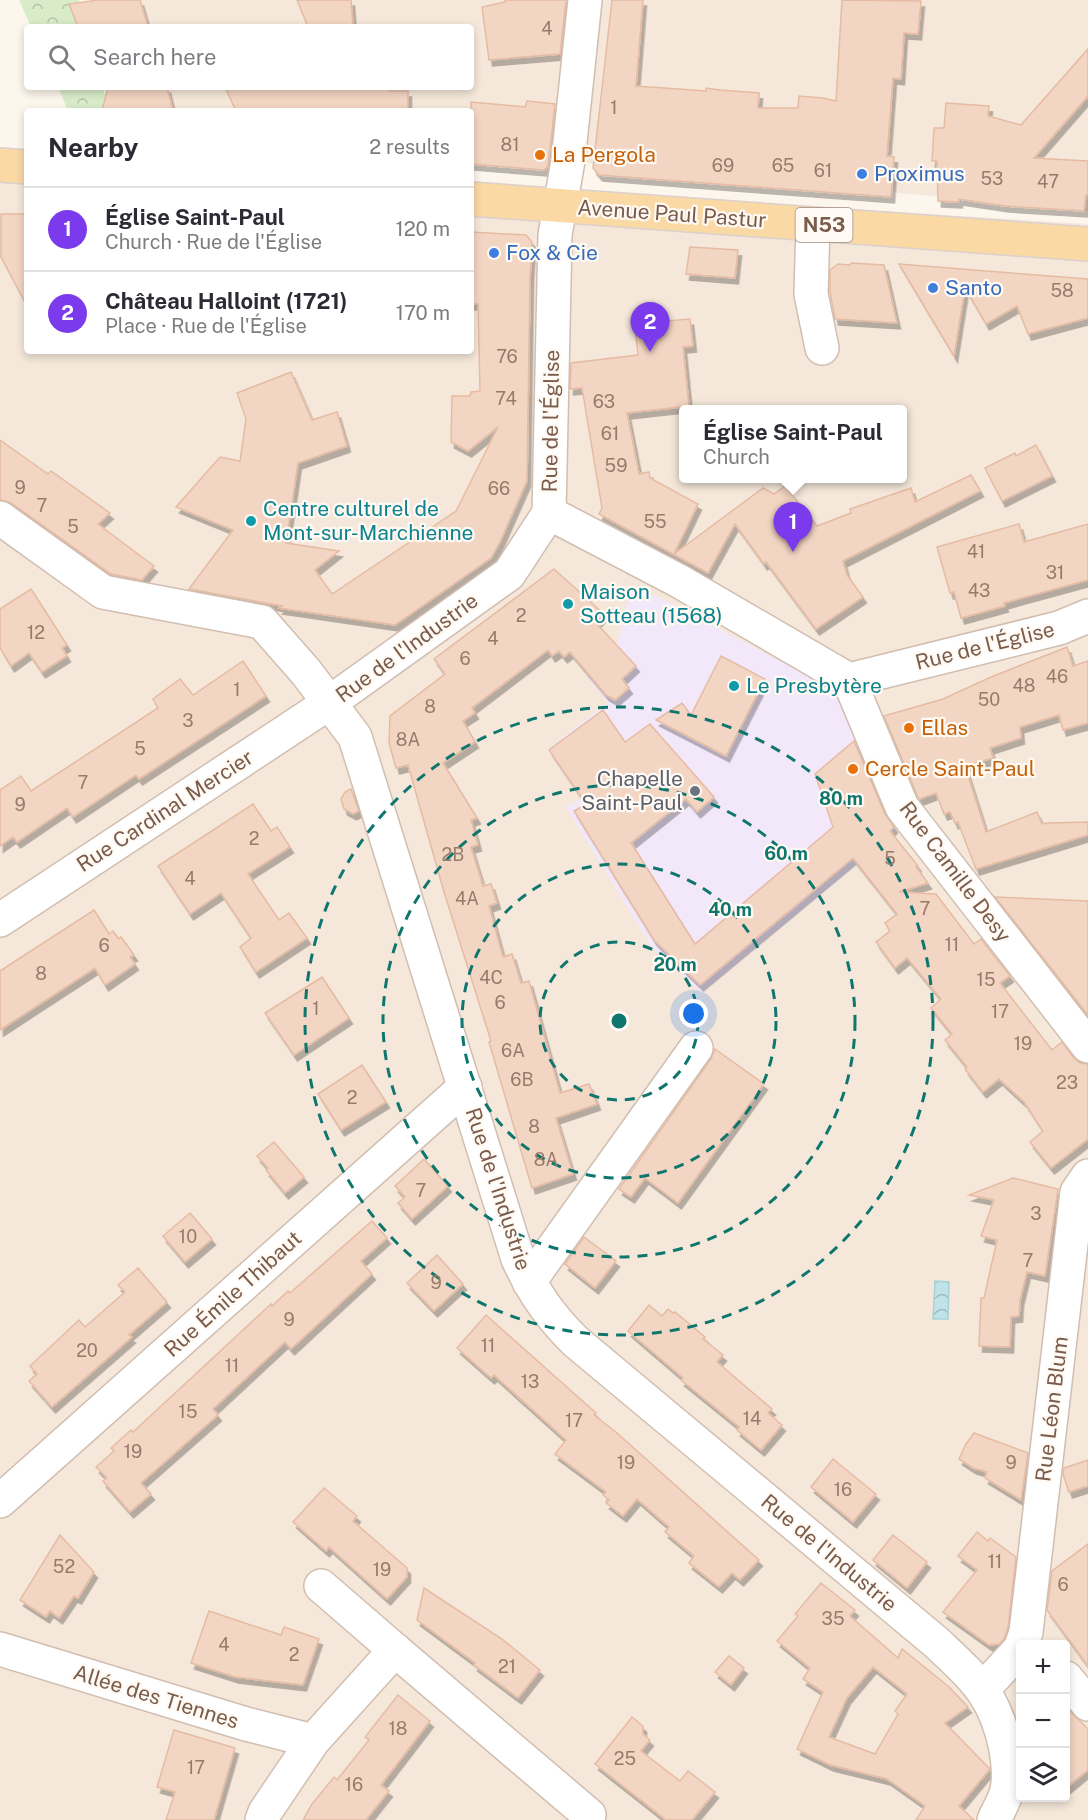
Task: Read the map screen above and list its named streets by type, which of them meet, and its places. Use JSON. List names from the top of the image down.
{
  "streets": {
    "main road": ["Avenue Paul Pastur", "N53"],
    "street": [
      "Rue de l'Église",
      "Rue de l'Industrie",
      "Rue Cardinal Mercier",
      "Rue Camille Desy",
      "Rue Émile Thibaut",
      "Rue Léon Blum",
      "Allée des Tiennes"
    ]
  },
  "crossings": [
    ["Avenue Paul Pastur", "Rue de l'Église"],
    ["Rue de l'Église", "Rue de l'Industrie"],
    ["Rue de l'Église", "Rue Camille Desy"],
    ["Rue de l'Industrie", "Rue Cardinal Mercier"],
    ["Rue de l'Industrie", "Rue Émile Thibaut"],
    ["Rue de l'Industrie", "Rue Léon Blum"]
  ],
  "places": [
    "La Pergola",
    "Proximus",
    "Fox & Cie",
    "Santo",
    "Centre culturel de Mont-sur-Marchienne",
    "Maison Sotteau (1568)",
    "Le Presbytère",
    "Ellas",
    "Cercle Saint-Paul",
    "Chapelle Saint-Paul"
  ],
  "house_numbers": [
    "4",
    "1",
    "81",
    "69",
    "65",
    "61",
    "53",
    "47",
    "58",
    "76",
    "74",
    "63",
    "61",
    "59",
    "9",
    "66",
    "7",
    "55",
    "5",
    "41",
    "31",
    "43",
    "2",
    "12",
    "4",
    "6",
    "46",
    "48",
    "1",
    "50",
    "8",
    "3",
    "8A",
    "5",
    "7",
    "9",
    "2",
    "2B",
    "5",
    "4",
    "4A",
    "7",
    "11",
    "6",
    "8",
    "4C",
    "15",
    "6",
    "1",
    "17",
    "19",
    "6A",
    "6B",
    "23",
    "2",
    "8",
    "8A",
    "7",
    "3",
    "10",
    "7",
    "9",
    "9",
    "11",
    "20",
    "11",
    "13",
    "15",
    "14",
    "17",
    "19",
    "19",
    "9",
    "16",
    "11",
    "52",
    "19",
    "6",
    "35",
    "4",
    "2",
    "21",
    "18",
    "25",
    "17",
    "16"
  ],
  "page": {
    "search": "Search here",
    "heading": ["Nearby", "2 results"],
    "list": [
      {
        "mark": "1",
        "name": "Église Saint-Paul",
        "note": "Church · Rue de l'Église",
        "value": "120 m"
      },
      {
        "mark": "2",
        "name": "Château Halloint (1721)",
        "note": "Place · Rue de l'Église",
        "value": "170 m"
      }
    ],
    "pins": ["2", "1"],
    "popup": ["Église Saint-Paul", "Church"],
    "map_buttons": ["+", "−"]
  },
  "rings": [
    "80 m",
    "60 m",
    "40 m",
    "20 m"
  ]
}
